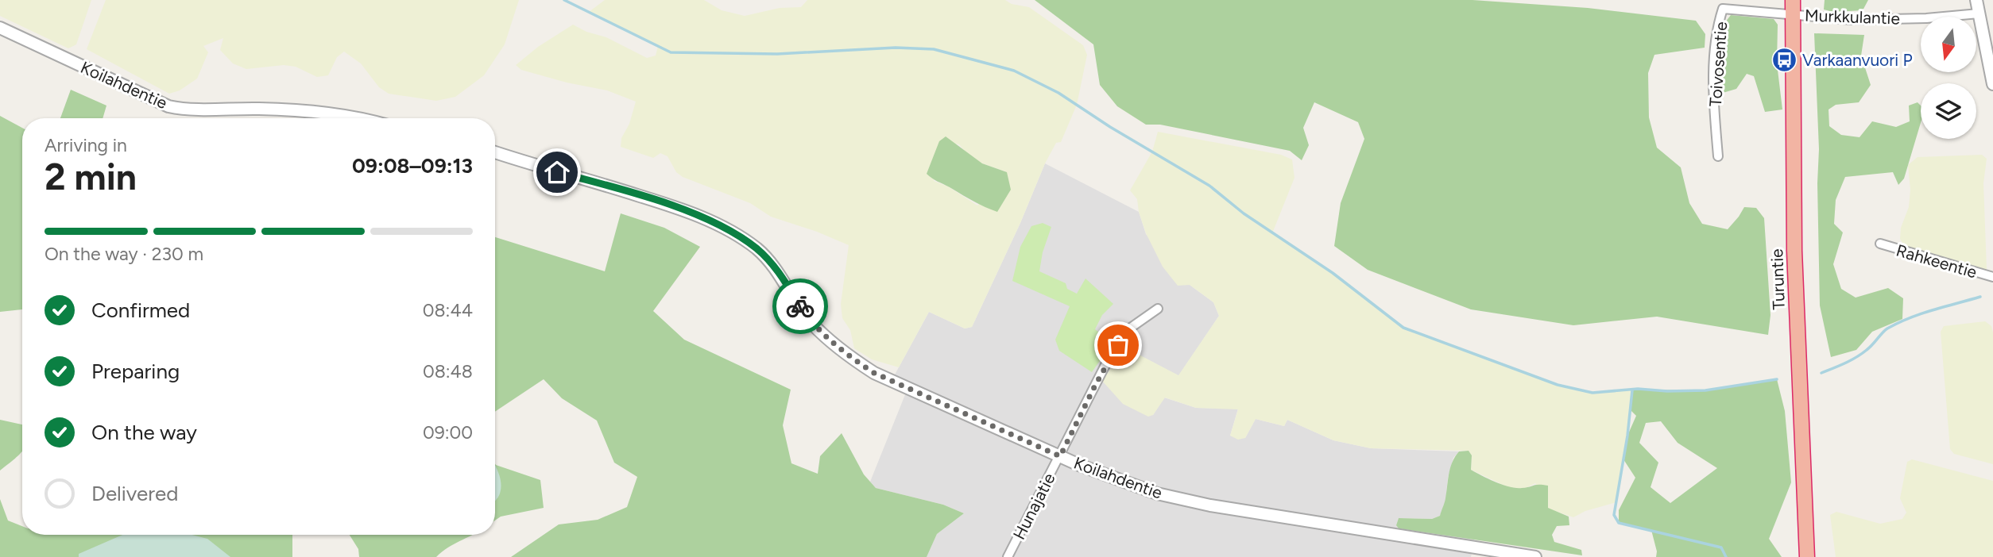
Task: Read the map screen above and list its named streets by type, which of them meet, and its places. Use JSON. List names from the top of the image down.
{
  "streets": {
    "highway": ["Turuntie"],
    "street": [
      "Murkkulantie",
      "Toivosentie",
      "Koilahdentie",
      "Rahkeentie",
      "Hunajatie"
    ]
  },
  "crossings": [
    ["Murkkulantie", "Toivosentie"],
    ["Murkkulantie", "Turuntie"],
    ["Toivosentie", "Turuntie"],
    ["Koilahdentie", "Hunajatie"]
  ],
  "places": {
    "bus stop": ["Varkaanvuori P"]
  },
  "north": "bottom",
  "page": {
    "heading": ["2 min", "Arriving in", "09:08–09:13"],
    "bar": "On the way · 230 m",
    "list": [
      ["Confirmed", "08:44"],
      ["Preparing", "08:48"],
      ["On the way", "09:00"],
      "Delivered"
    ]
  }
}
